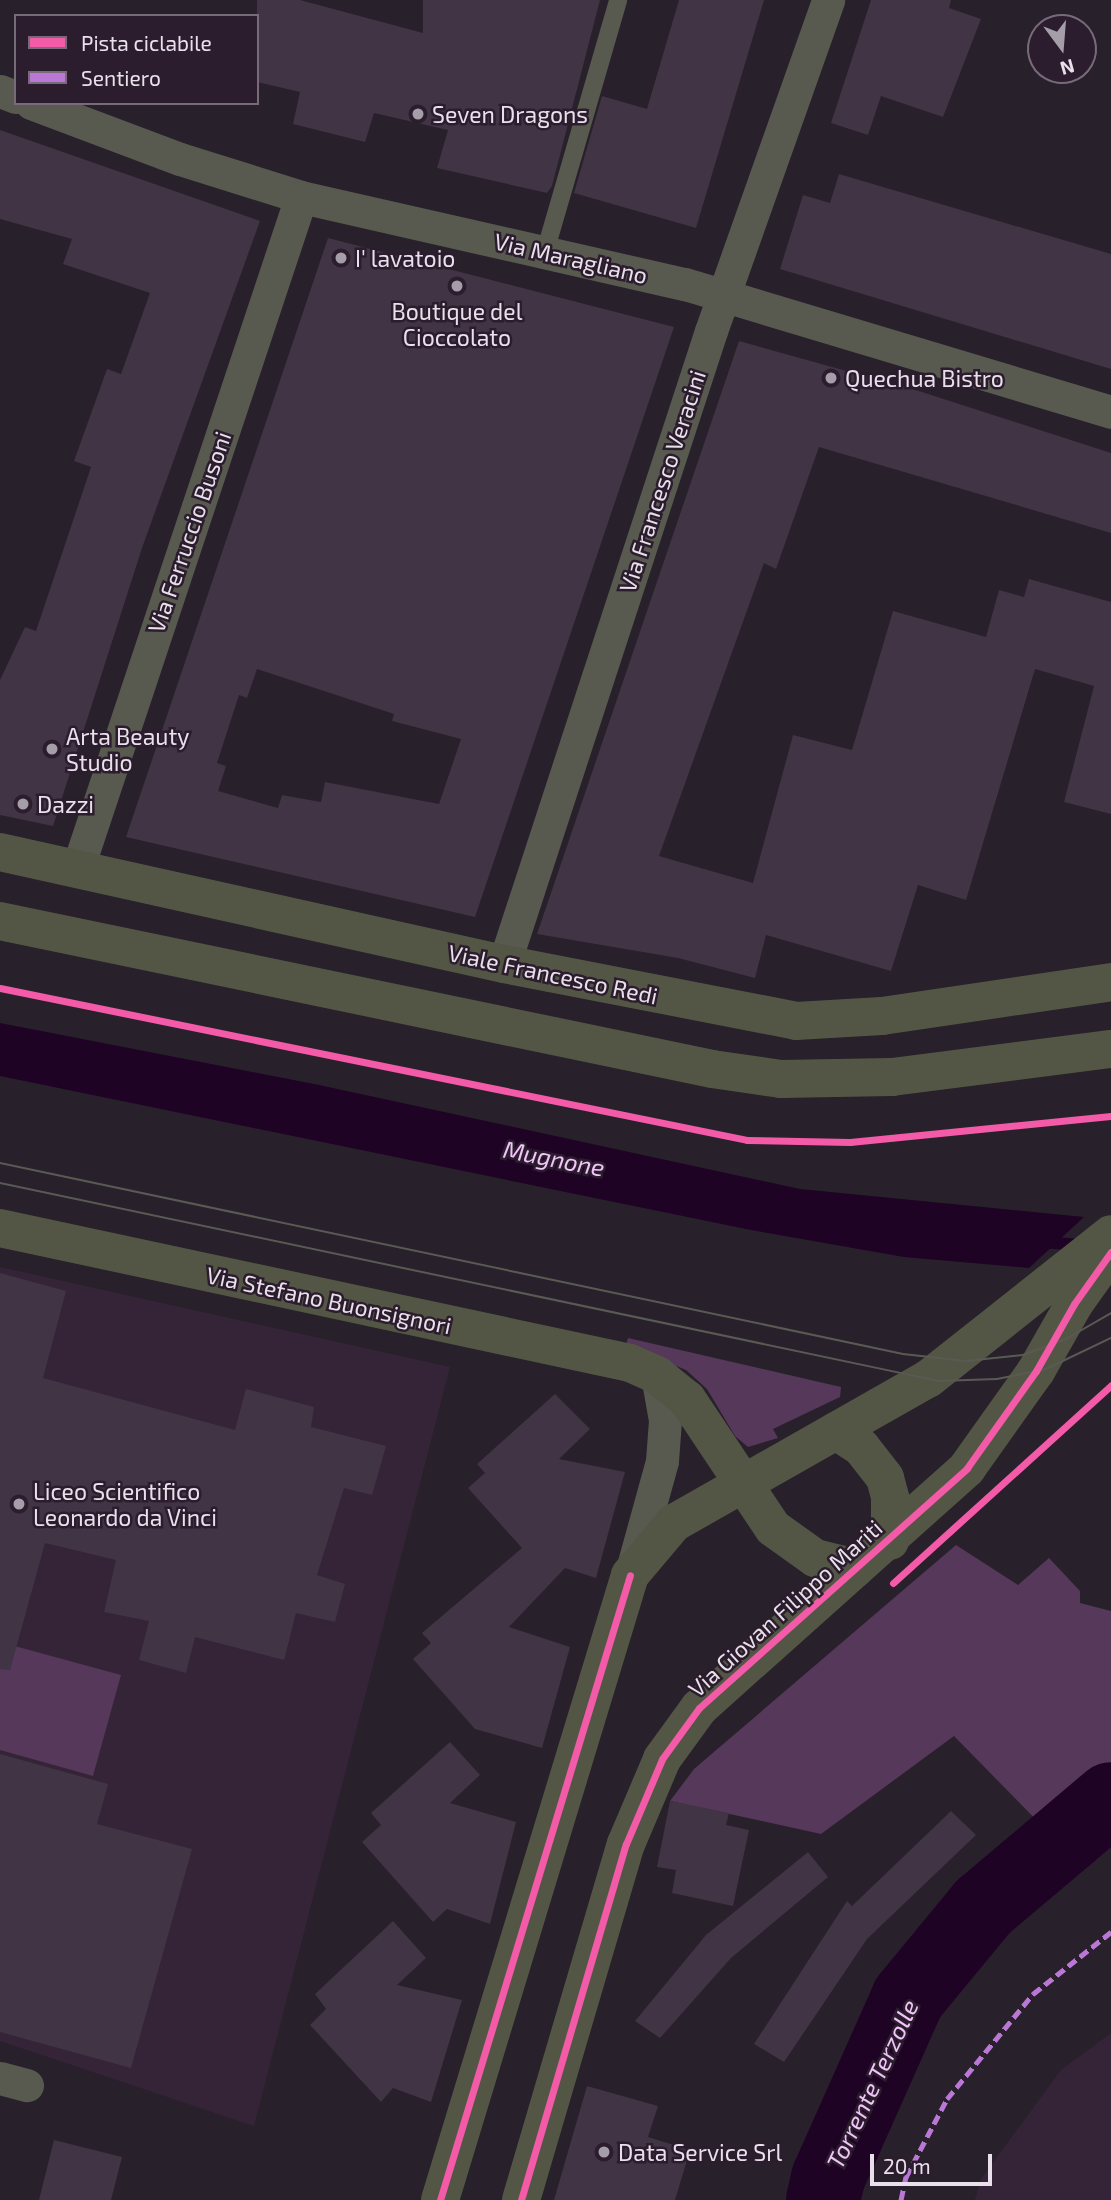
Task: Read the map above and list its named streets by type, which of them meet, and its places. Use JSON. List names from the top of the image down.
{
  "streets": {
    "street": [
      "Via Maragliano",
      "Via Francesco Veracini",
      "Via Ferruccio Busoni",
      "Viale Francesco Redi",
      "Via Stefano Buonsignori",
      "Via Giovan Filippo Mariti"
    ]
  },
  "crossings": [
    ["Via Maragliano", "Via Francesco Veracini"],
    ["Via Maragliano", "Via Ferruccio Busoni"],
    ["Via Francesco Veracini", "Viale Francesco Redi"],
    ["Via Ferruccio Busoni", "Viale Francesco Redi"],
    ["Via Stefano Buonsignori", "Via Giovan Filippo Mariti"]
  ],
  "water": ["Mugnone", "Torrente Terzolle"],
  "places": [
    "Seven Dragons",
    "I' lavatoio",
    "Boutique del Cioccolato",
    "Quechua Bistro",
    "Arta Beauty Studio",
    "Dazzi",
    "Liceo Scientifico Leonardo da Vinci",
    "Data Service Srl"
  ],
  "legend": ["Pista ciclabile", "Sentiero"],
  "scale_bar": "20 m",
  "north": "bottom"
}
